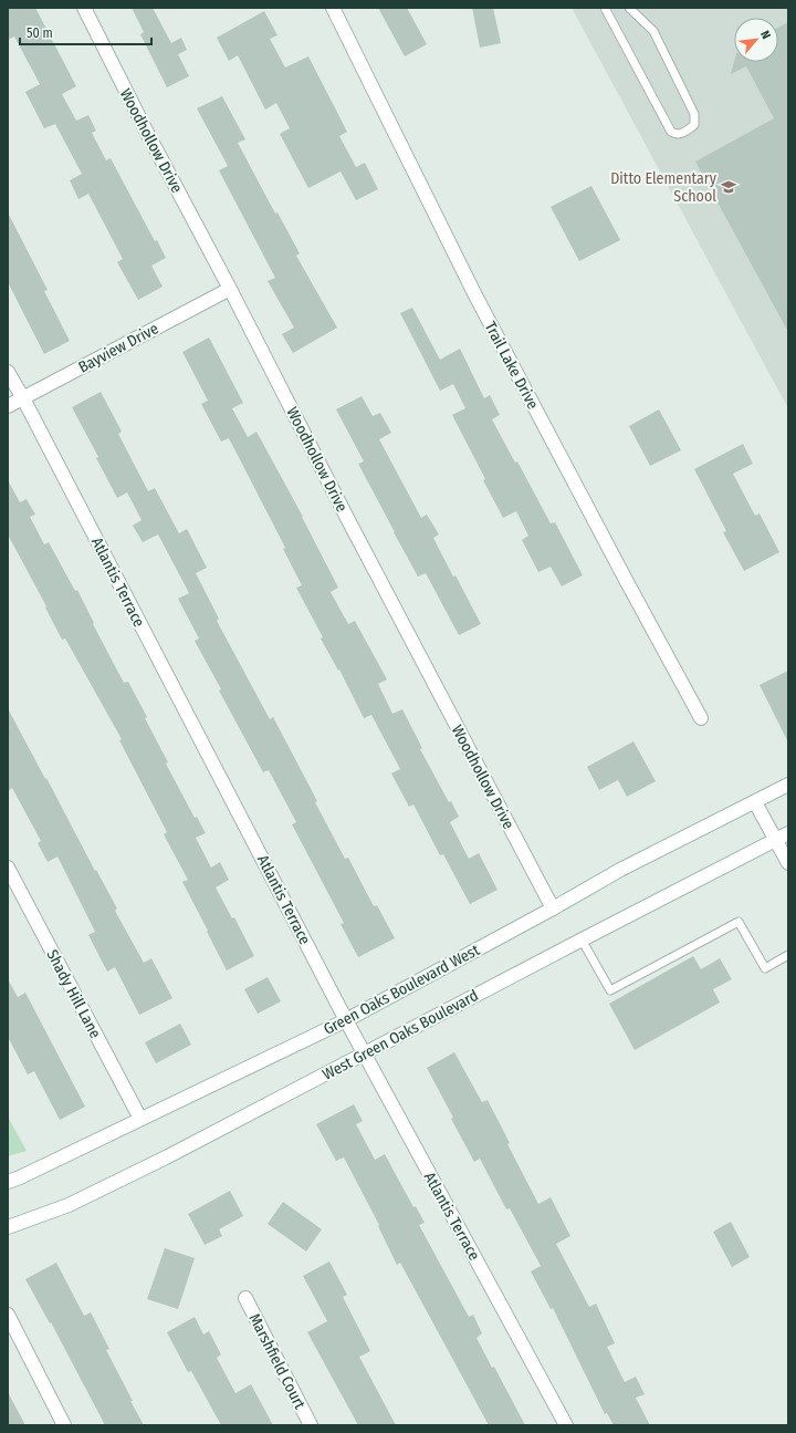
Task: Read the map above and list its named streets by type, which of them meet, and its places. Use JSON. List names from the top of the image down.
{
  "streets": {
    "street": [
      "Woodhollow Drive",
      "Bayview Drive",
      "Trail Lake Drive",
      "Atlantis Terrace",
      "Green Oaks Boulevard West",
      "Shady Hill Lane",
      "West Green Oaks Boulevard",
      "Marshfield Court"
    ]
  },
  "crossings": [
    ["Woodhollow Drive", "Bayview Drive"],
    ["Woodhollow Drive", "Green Oaks Boulevard West"],
    ["Bayview Drive", "Atlantis Terrace"],
    ["Atlantis Terrace", "Green Oaks Boulevard West"],
    ["Atlantis Terrace", "West Green Oaks Boulevard"],
    ["Green Oaks Boulevard West", "Shady Hill Lane"]
  ],
  "places": {
    "school or university": ["Ditto Elementary School"]
  },
  "scale_bar": "50 m",
  "north": "top right"
}
